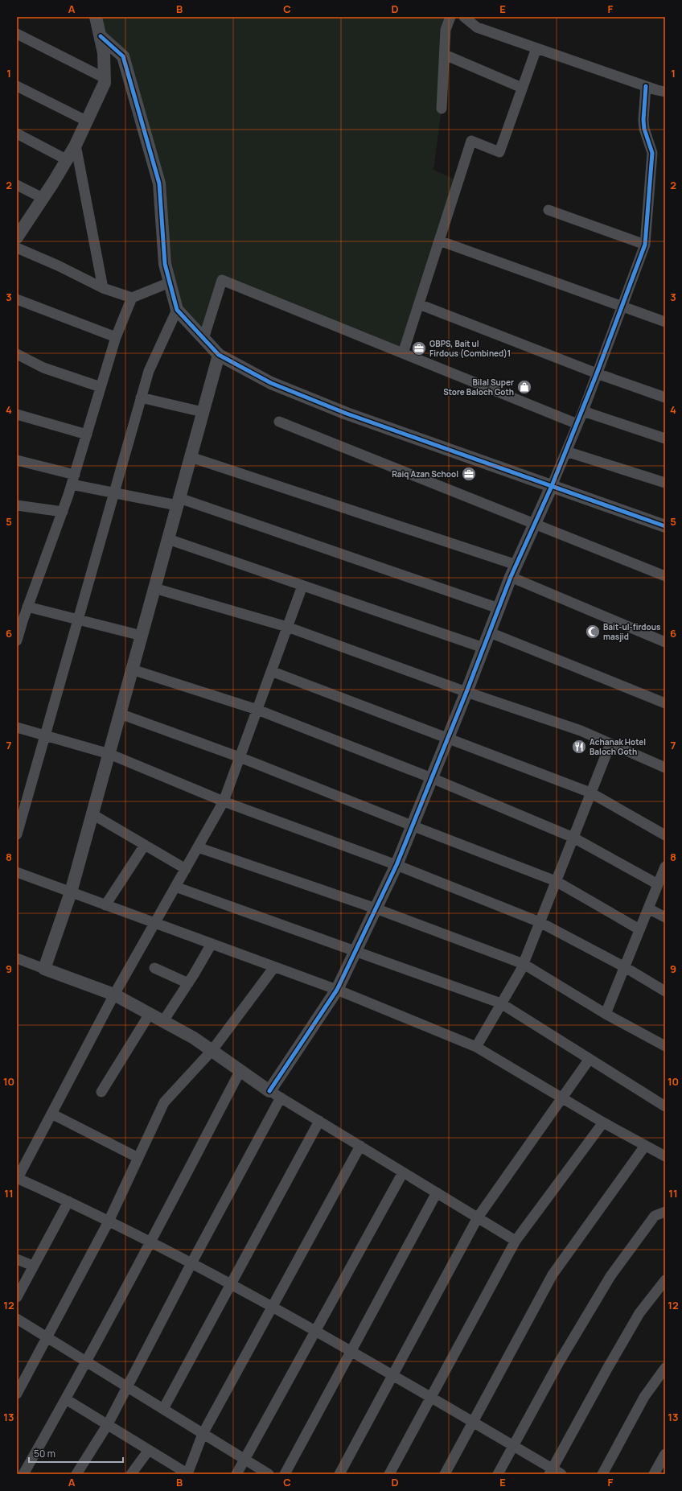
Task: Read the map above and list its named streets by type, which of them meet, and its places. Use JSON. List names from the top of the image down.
{
  "places": {
    "office": ["GBPS, Bait ul Firdous (Combined)1", "Raiq Azan School"],
    "shop": ["Bilal Super Store Baloch Goth"],
    "mosque": ["Bait-ul-firdous masjid"],
    "restaurant": ["Achanak Hotel Baloch Goth"]
  },
  "scale_bar": "50 m",
  "grid": {
    "columns": [
      "A",
      "B",
      "C",
      "D",
      "E",
      "F"
    ],
    "rows": [
      "1",
      "2",
      "3",
      "4",
      "5",
      "6",
      "7",
      "8",
      "9",
      "10",
      "11",
      "12",
      "13"
    ]
  }
}
